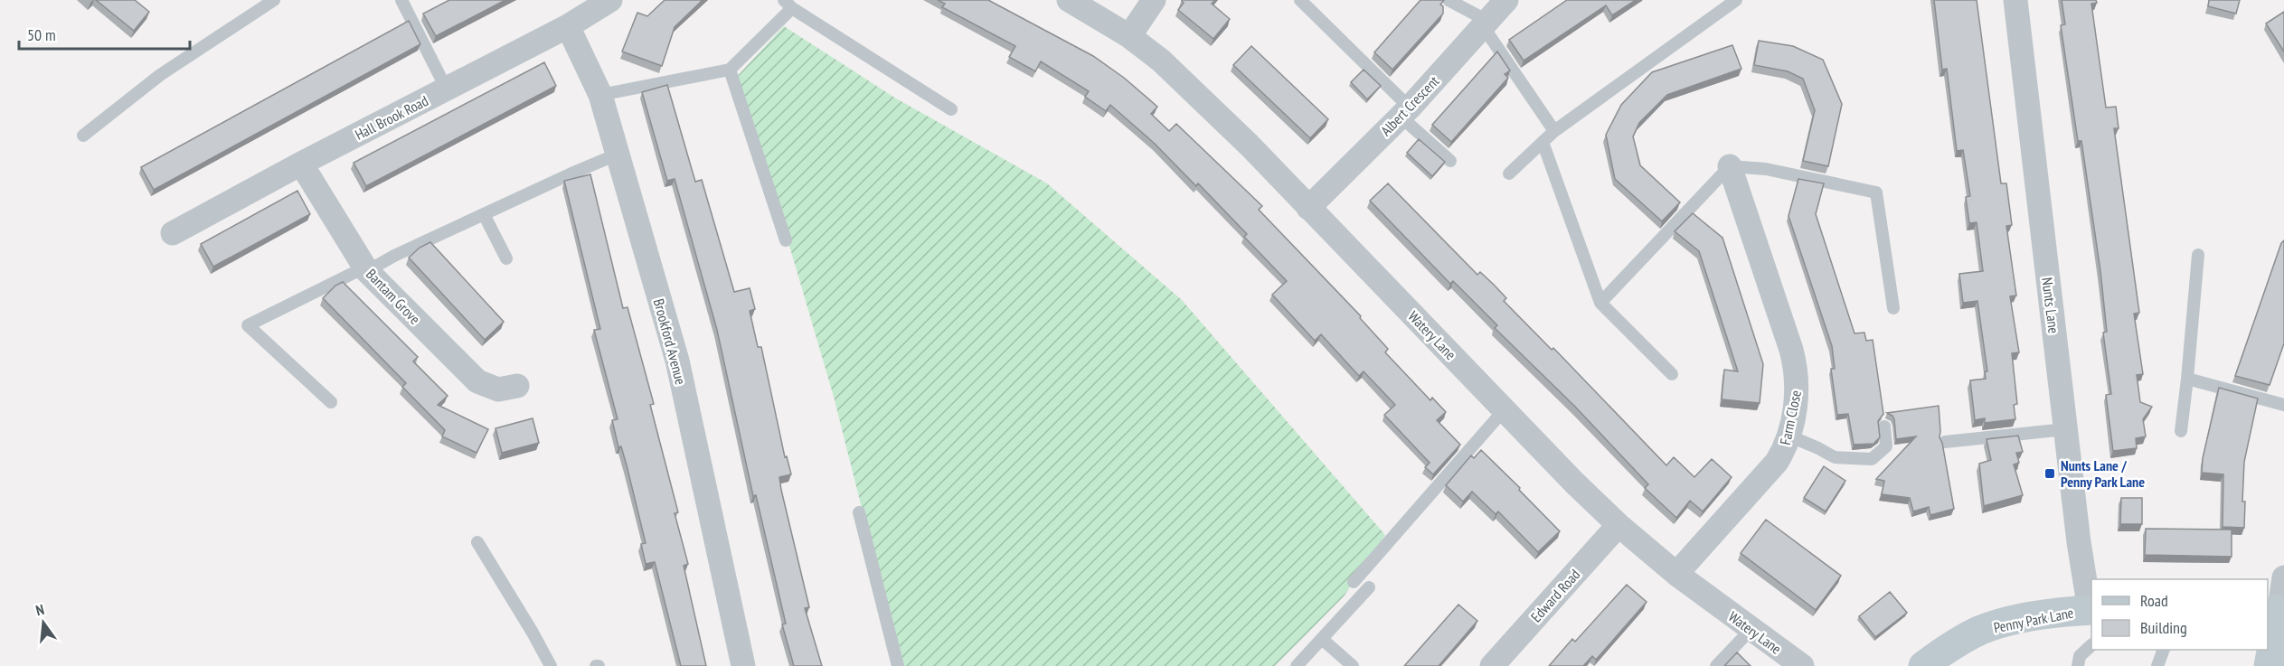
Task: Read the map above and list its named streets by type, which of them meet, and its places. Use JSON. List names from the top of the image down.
{
  "streets": {
    "street": [
      "Albert Crescent",
      "Hall Brook Road",
      "Bantam Grove",
      "Nunts Lane",
      "Watery Lane",
      "Brookford Avenue",
      "Farm Close",
      "Edward Road",
      "Penny Park Lane"
    ]
  },
  "crossings": [
    ["Albert Crescent", "Watery Lane"],
    ["Hall Brook Road", "Bantam Grove"],
    ["Hall Brook Road", "Brookford Avenue"],
    ["Nunts Lane", "Penny Park Lane"],
    ["Watery Lane", "Farm Close"],
    ["Watery Lane", "Edward Road"]
  ],
  "places": {
    "transit": ["Nunts Lane / Penny Park Lane"]
  },
  "legend": ["Road", "Building"],
  "scale_bar": "50 m",
  "north": "top"
}
